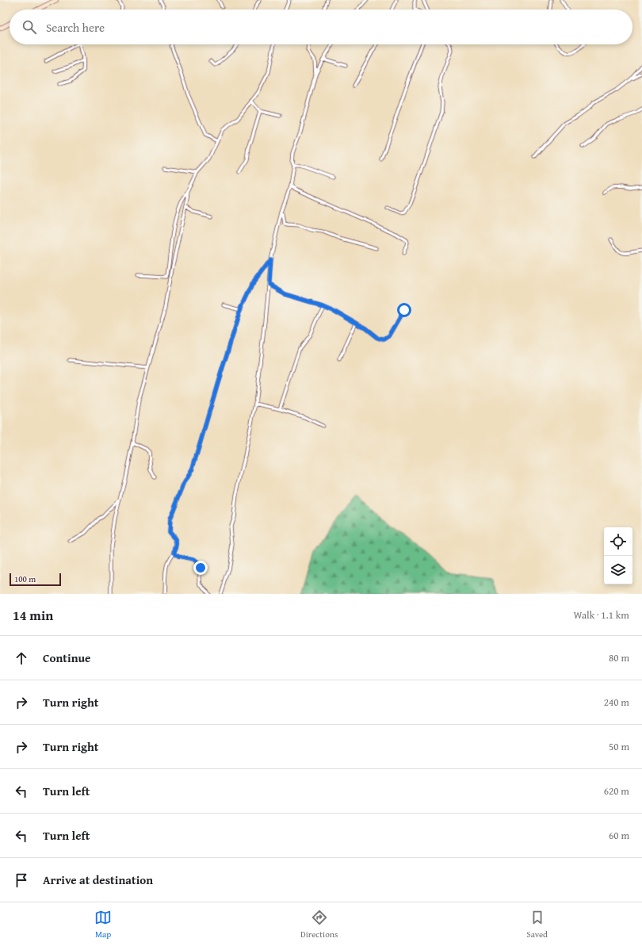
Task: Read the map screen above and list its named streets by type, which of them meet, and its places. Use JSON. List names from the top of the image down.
{
  "scale_bar": "100 m",
  "page": {
    "search": "Search here",
    "scale": "100 m",
    "heading": ["14 min", "Walk · 1.1 km"],
    "list": [
      ["Continue", "80 m"],
      ["Turn right", "240 m"],
      ["Turn right", "50 m"],
      ["Turn left", "620 m"],
      ["Turn left", "60 m"],
      "Arrive at destination"
    ],
    "nav": ["Map", "Directions", "Saved"]
  }
}
